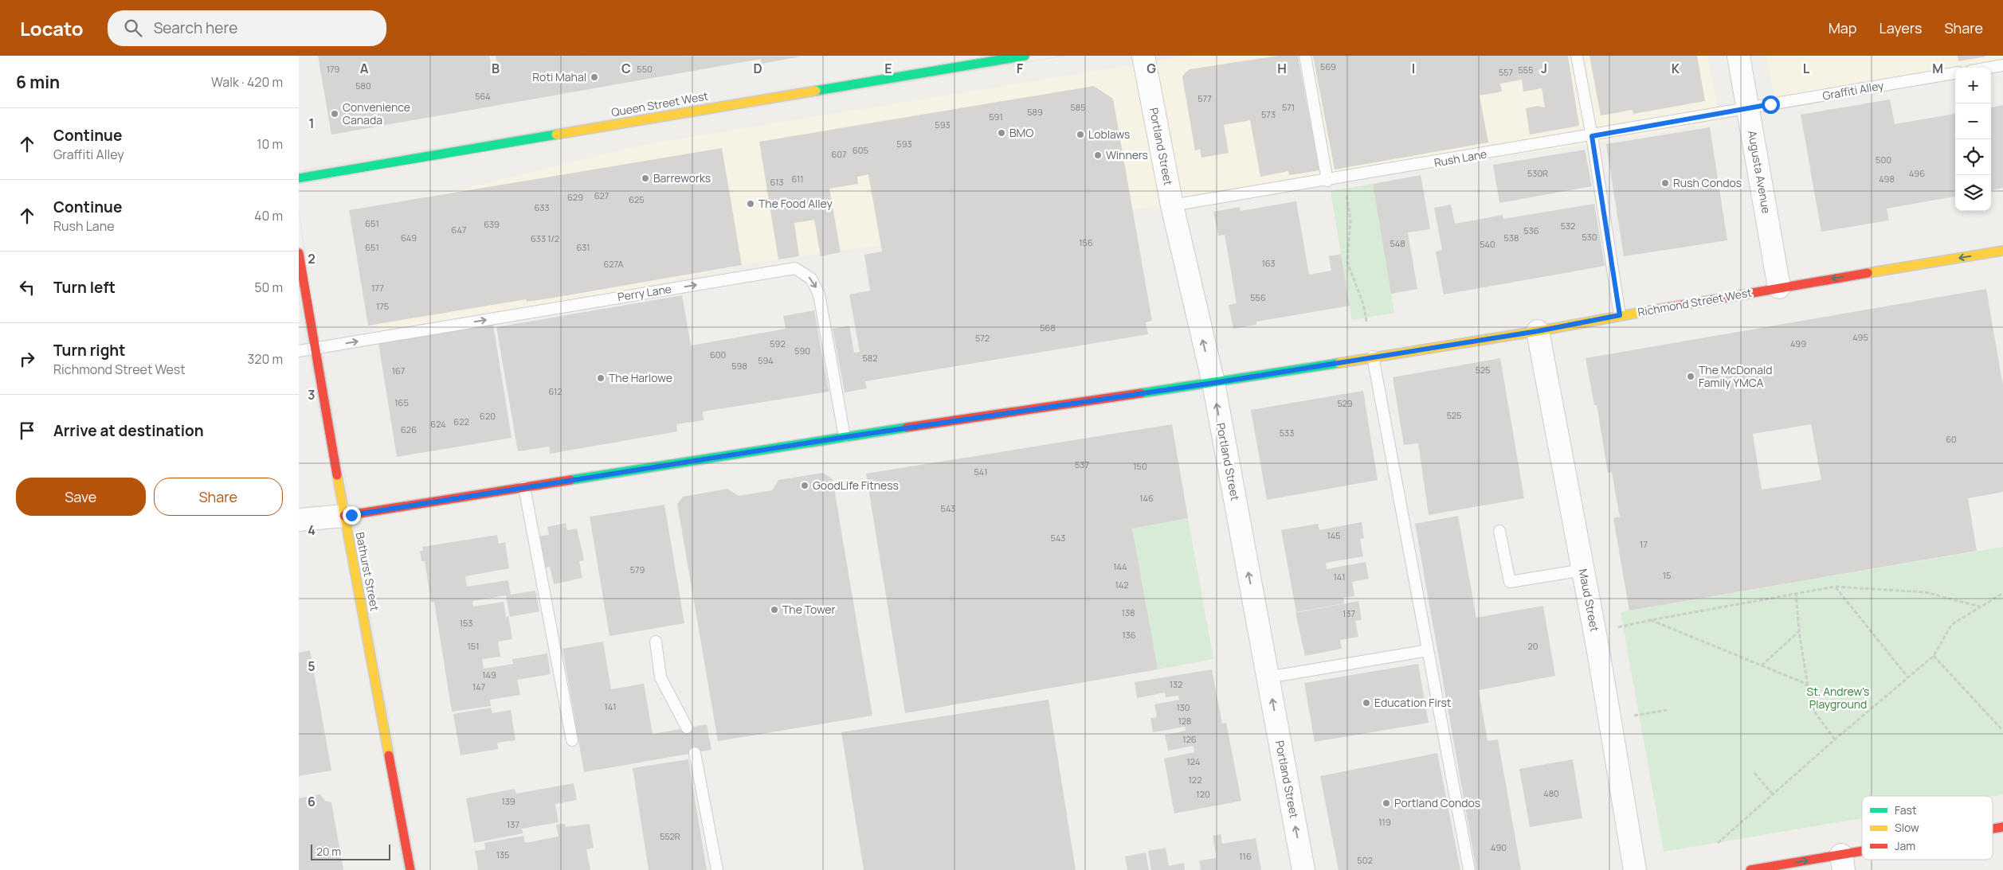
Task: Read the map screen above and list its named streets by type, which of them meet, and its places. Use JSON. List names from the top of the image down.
{
  "streets": {
    "main road": ["Queen Street West", "Richmond Street West", "Bathurst Street"],
    "street": ["Portland Street", "Augusta Avenue", "Maud Street"],
    "lane": ["Graffiti Alley", "Rush Lane", "Perry Lane"]
  },
  "crossings": [
    ["Graffiti Alley", "Rush Lane"],
    ["Graffiti Alley", "Augusta Avenue"],
    ["Portland Street", "Rush Lane"],
    ["Portland Street", "Richmond Street West"],
    ["Rush Lane", "Augusta Avenue"],
    ["Augusta Avenue", "Richmond Street West"],
    ["Perry Lane", "Richmond Street West"],
    ["Perry Lane", "Bathurst Street"],
    ["Richmond Street West", "Bathurst Street"],
    ["Richmond Street West", "Maud Street"]
  ],
  "one_way": ["Portland Street", "Perry Lane"],
  "parks": ["St. Andrew's Playground"],
  "places": [
    "Roti Mahal",
    "Convenience Canada",
    "BMO",
    "Loblaws",
    "Winners",
    "Barreworks",
    "Rush Condos",
    "The Food Alley",
    "The McDonald Family YMCA",
    "The Harlowe",
    "GoodLife Fitness",
    "The Tower",
    "Education First",
    "Portland Condos"
  ],
  "house_numbers": [
    "569",
    "179",
    "550",
    "555",
    "557",
    "580",
    "564",
    "577",
    "585",
    "571",
    "589",
    "573",
    "591",
    "593",
    "593",
    "605",
    "607",
    "500",
    "530R",
    "496",
    "611",
    "498",
    "613",
    "627",
    "629",
    "625",
    "633",
    "651",
    "639",
    "532",
    "647",
    "536",
    "530",
    "649",
    "538",
    "633 1/2",
    "156",
    "548",
    "540",
    "651",
    "631",
    "163",
    "627A",
    "177",
    "556",
    "175",
    "568",
    "495",
    "572",
    "592",
    "499",
    "590",
    "600",
    "582",
    "594",
    "598",
    "525",
    "167",
    "612",
    "165",
    "529",
    "525",
    "620",
    "622",
    "624",
    "626",
    "533",
    "60",
    "537",
    "150",
    "541",
    "146",
    "543",
    "145",
    "543",
    "17",
    "144",
    "579",
    "15",
    "141",
    "142",
    "138",
    "137",
    "153",
    "136",
    "151",
    "20",
    "149",
    "132",
    "147",
    "141",
    "130",
    "128",
    "126",
    "124",
    "122",
    "480",
    "120",
    "139",
    "119",
    "137",
    "552R",
    "490",
    "135",
    "116",
    "502"
  ],
  "legend": ["Fast", "Slow", "Jam"],
  "scale_bar": "20 m",
  "page": {
    "header": "Locato",
    "search": "Search here",
    "nav": ["Map", "Layers", "Share"],
    "heading": ["6 min", "Walk · 420 m"],
    "map_buttons": ["+", "−"],
    "list": [
      ["Continue", "Graffiti Alley", "10 m"],
      ["Continue", "Rush Lane", "40 m"],
      ["Turn left", "50 m"],
      ["Turn right", "Richmond Street West", "320 m"],
      "Arrive at destination"
    ],
    "buttons": ["Save", "Share"],
    "scale": "20 m"
  },
  "grid": {
    "columns": [
      "A",
      "B",
      "C",
      "D",
      "E",
      "F",
      "G",
      "H",
      "I",
      "J",
      "K",
      "L",
      "M"
    ],
    "rows": [
      "1",
      "2",
      "3",
      "4",
      "5",
      "6"
    ]
  }
}
